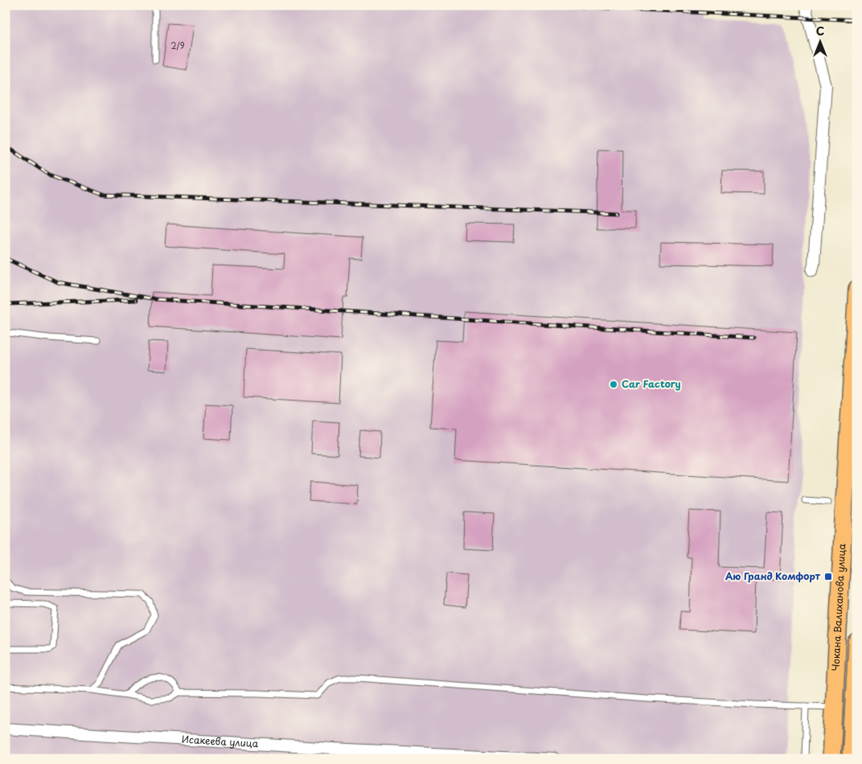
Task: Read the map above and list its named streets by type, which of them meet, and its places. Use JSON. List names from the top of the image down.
{
  "streets": {
    "main road": ["Чокана Валиханова улица"],
    "street": ["Исакеева улица"]
  },
  "places": {
    "other": ["Car Factory"],
    "transit": ["Аю Гранд Комфорт"]
  },
  "house_numbers": ["2/9"],
  "north": "top"
}
